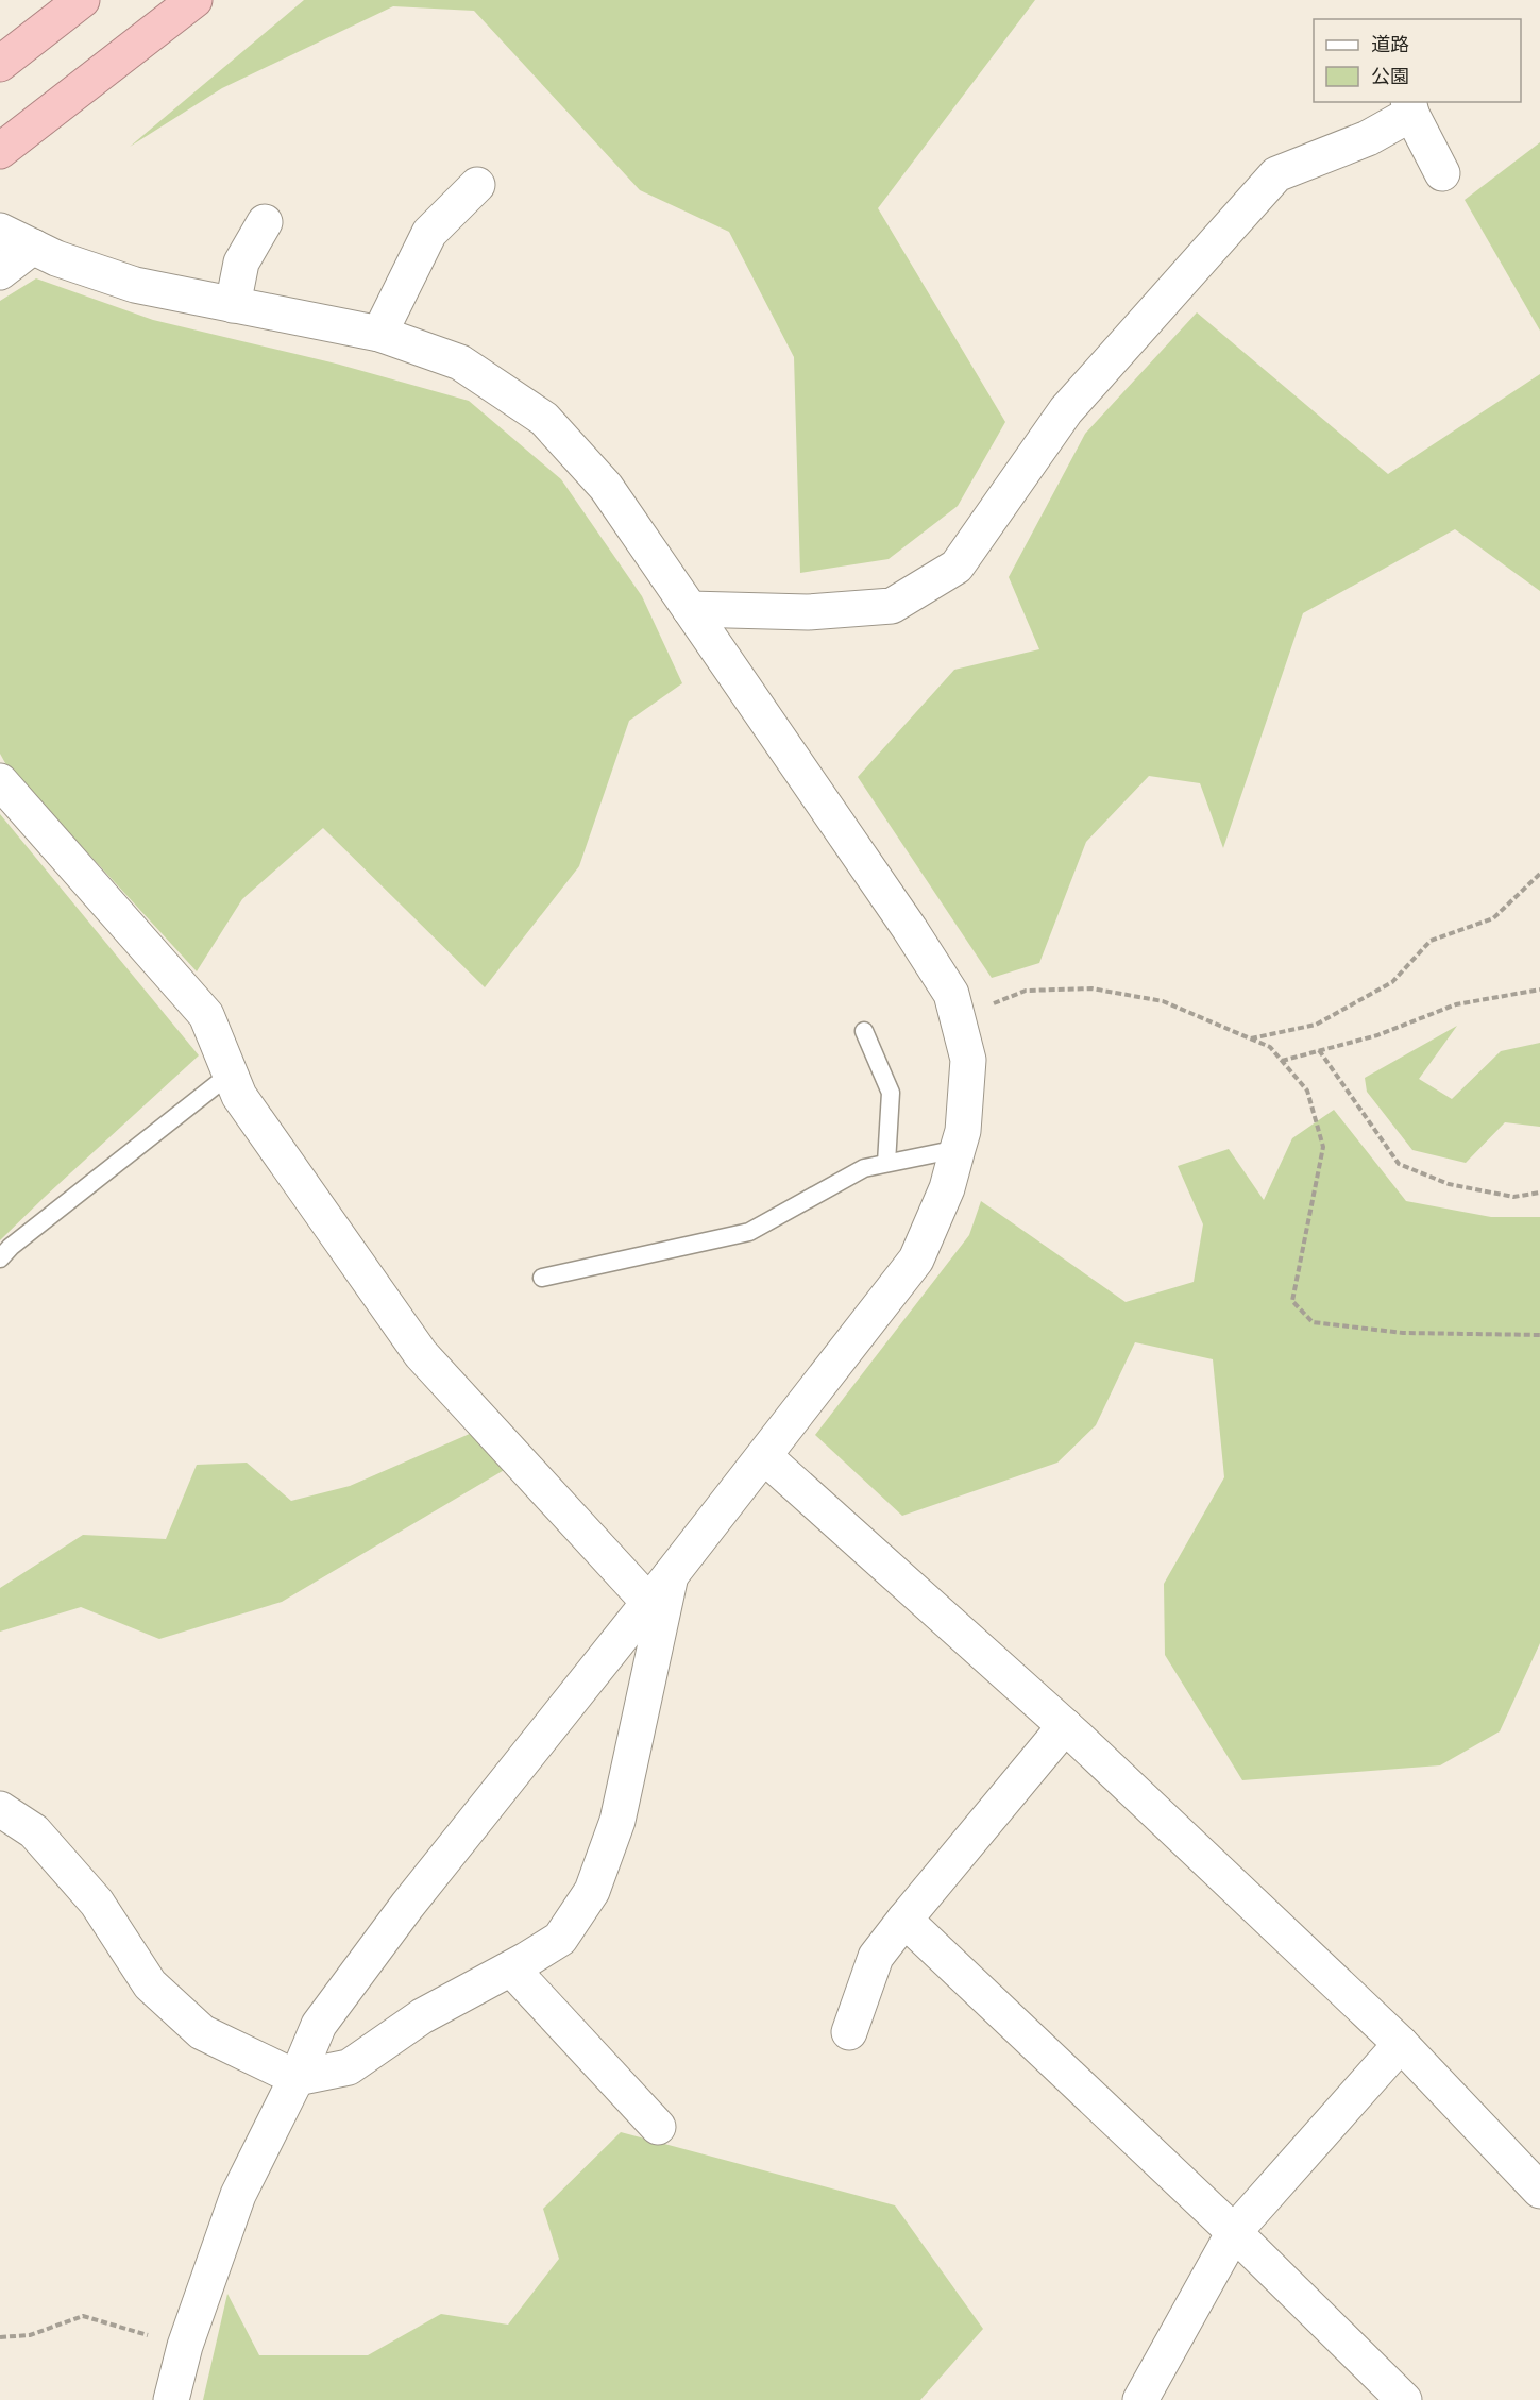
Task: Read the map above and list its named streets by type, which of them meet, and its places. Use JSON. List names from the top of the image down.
{
  "legend": ["道路", "公園"]
}
